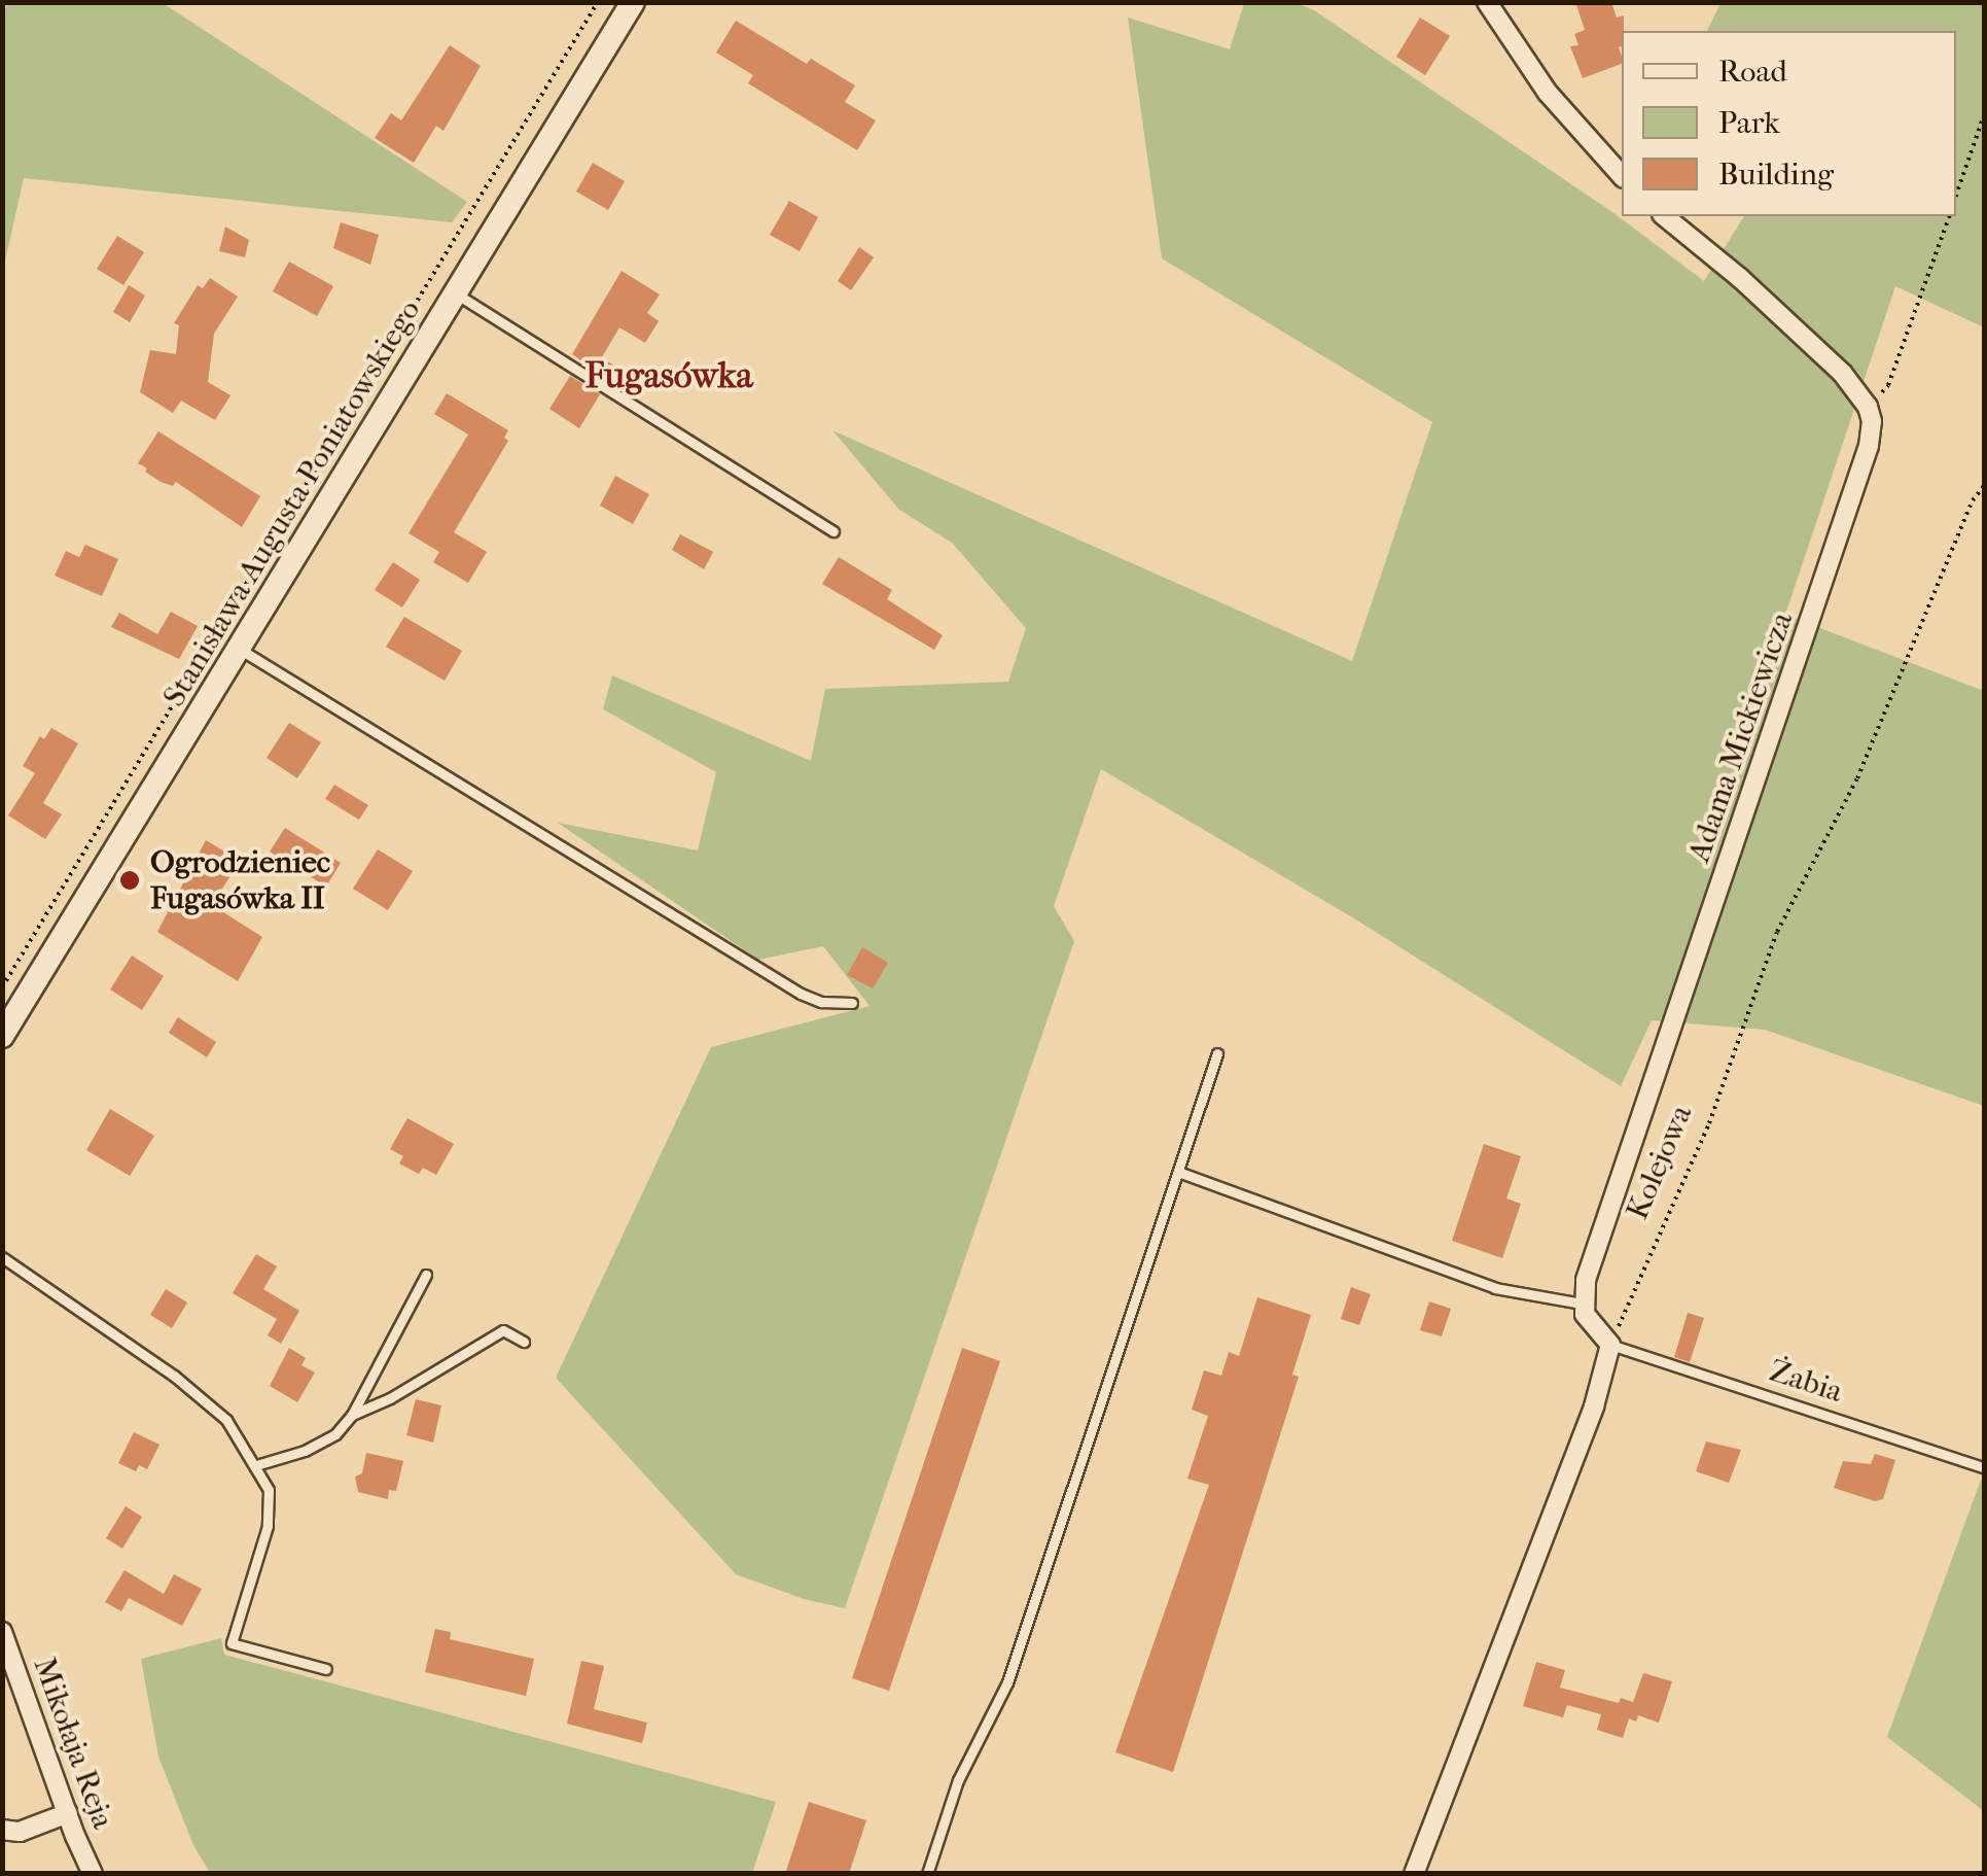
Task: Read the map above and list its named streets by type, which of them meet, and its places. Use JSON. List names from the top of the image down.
{
  "streets": {
    "main road": ["Stanisława Augusta Poniatowskiego"],
    "street": ["Adama Mickiewicza", "Mikołaja Reja"],
    "lane": ["Żabia"],
    "path": ["Kolejowa"]
  },
  "crossings": [
    ["Kolejowa", "Żabia"]
  ],
  "districts": ["Fugasówka"],
  "places": ["Ogrodzieniec Fugasówka II"],
  "legend": ["Road", "Park", "Building"]
}
